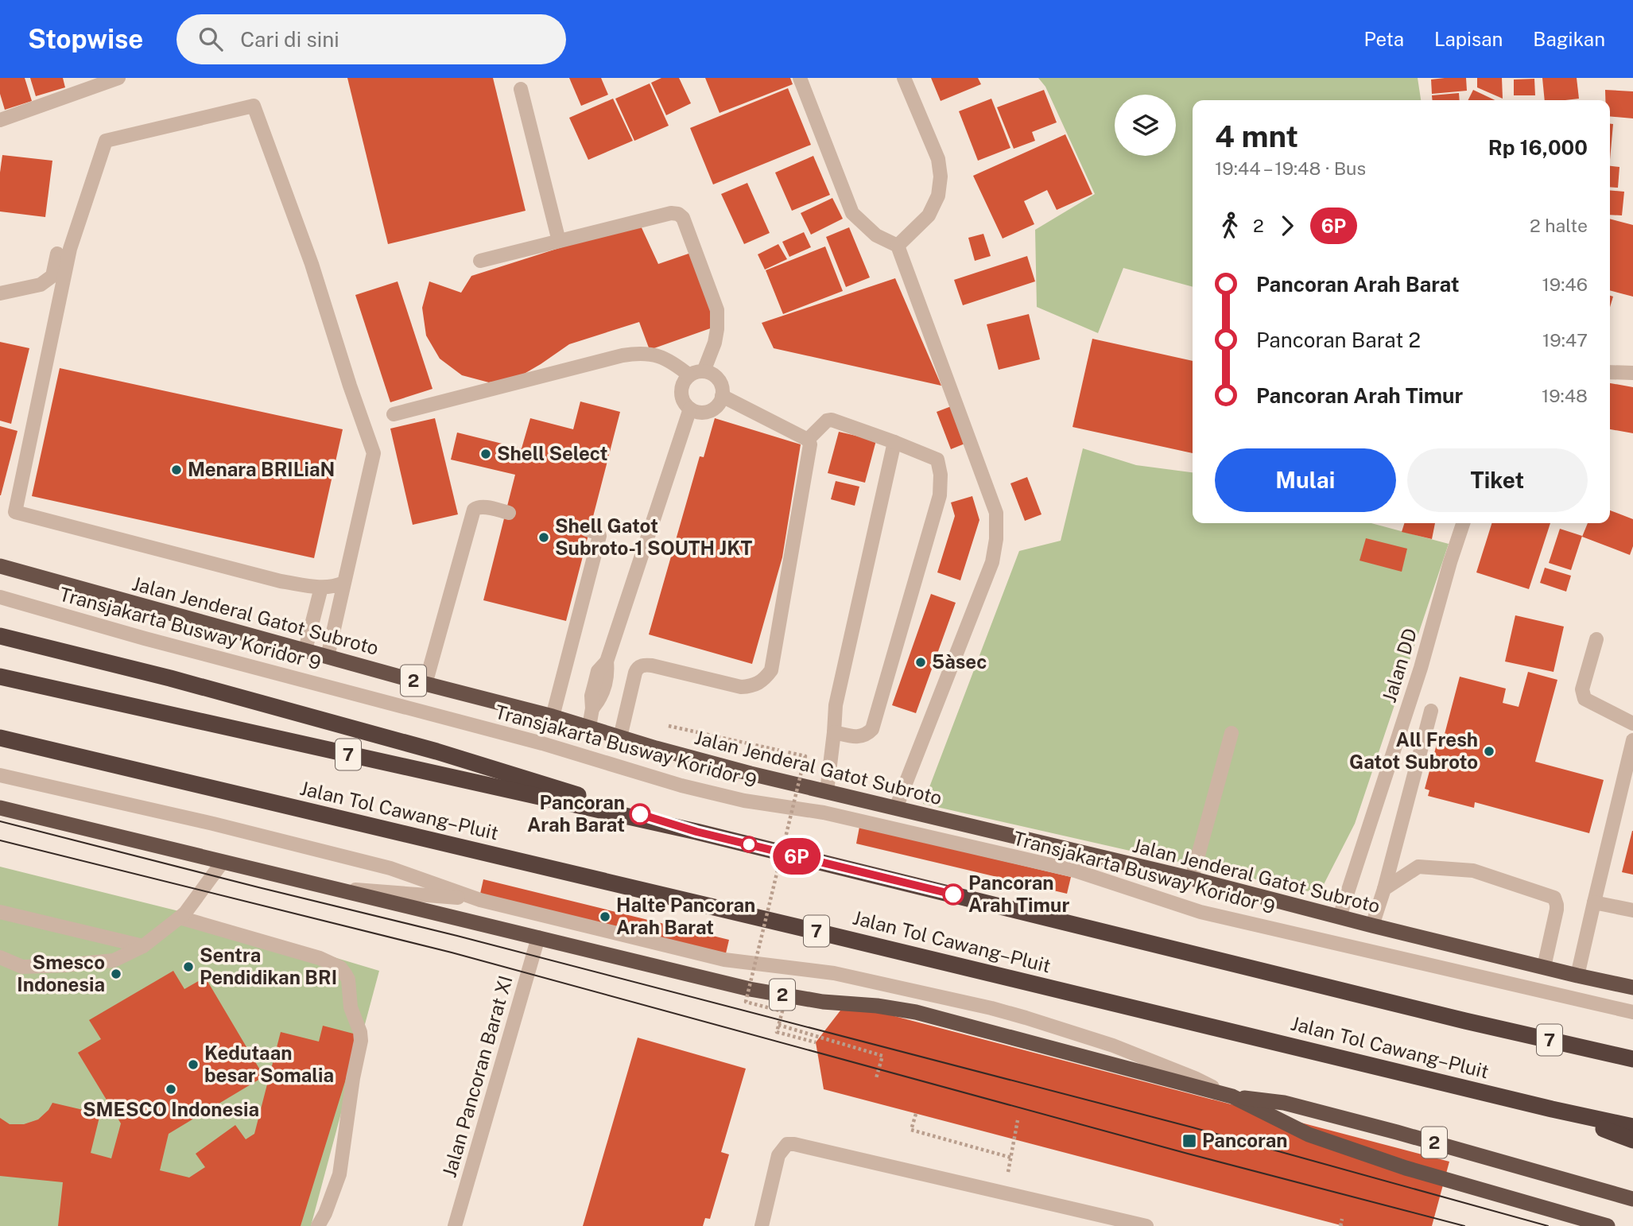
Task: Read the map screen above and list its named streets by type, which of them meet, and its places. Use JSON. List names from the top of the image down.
{
  "streets": {
    "highway": [
      "Jalan Jenderal Gatot Subroto",
      "2",
      "7",
      "Jalan Tol Cawang–Pluit"
    ],
    "street": ["Transjakarta Busway Koridor 9", "Jalan DD", "Jalan Pancoran Barat XI"]
  },
  "crossings": [
    ["Jalan Jenderal Gatot Subroto", "Jalan DD"],
    ["2", "Jalan Pancoran Barat XI"]
  ],
  "places": {
    "other": [
      "Shell Select",
      "Menara BRILiaN",
      "Shell Gatot Subroto-1 SOUTH JKT",
      "5àsec",
      "All Fresh Gatot Subroto",
      "Pancoran Arah Barat",
      "Pancoran Arah Timur",
      "Halte Pancoran Arah Barat",
      "Sentra Pendidikan BRI",
      "Smesco Indonesia",
      "Kedutaan besar Somalia",
      "SMESCO Indonesia"
    ],
    "transit": ["Pancoran"]
  },
  "lines": ["bus line 6P"],
  "page": {
    "header": "Stopwise",
    "search": "Cari di sini",
    "nav": ["Peta", "Lapisan", "Bagikan"],
    "on_map": "6P",
    "heading": ["4 mnt", "19:44 – 19:48 · Bus", "Rp 16,000"],
    "legs": ["2", "6P", "2 halte"],
    "list": [
      {
        "name": "Pancoran Arah Barat",
        "value": "19:46"
      },
      {
        "name": "Pancoran Barat 2",
        "value": "19:47"
      },
      {
        "name": "Pancoran Arah Timur",
        "value": "19:48"
      }
    ],
    "buttons": ["Mulai", "Tiket"]
  }
}
